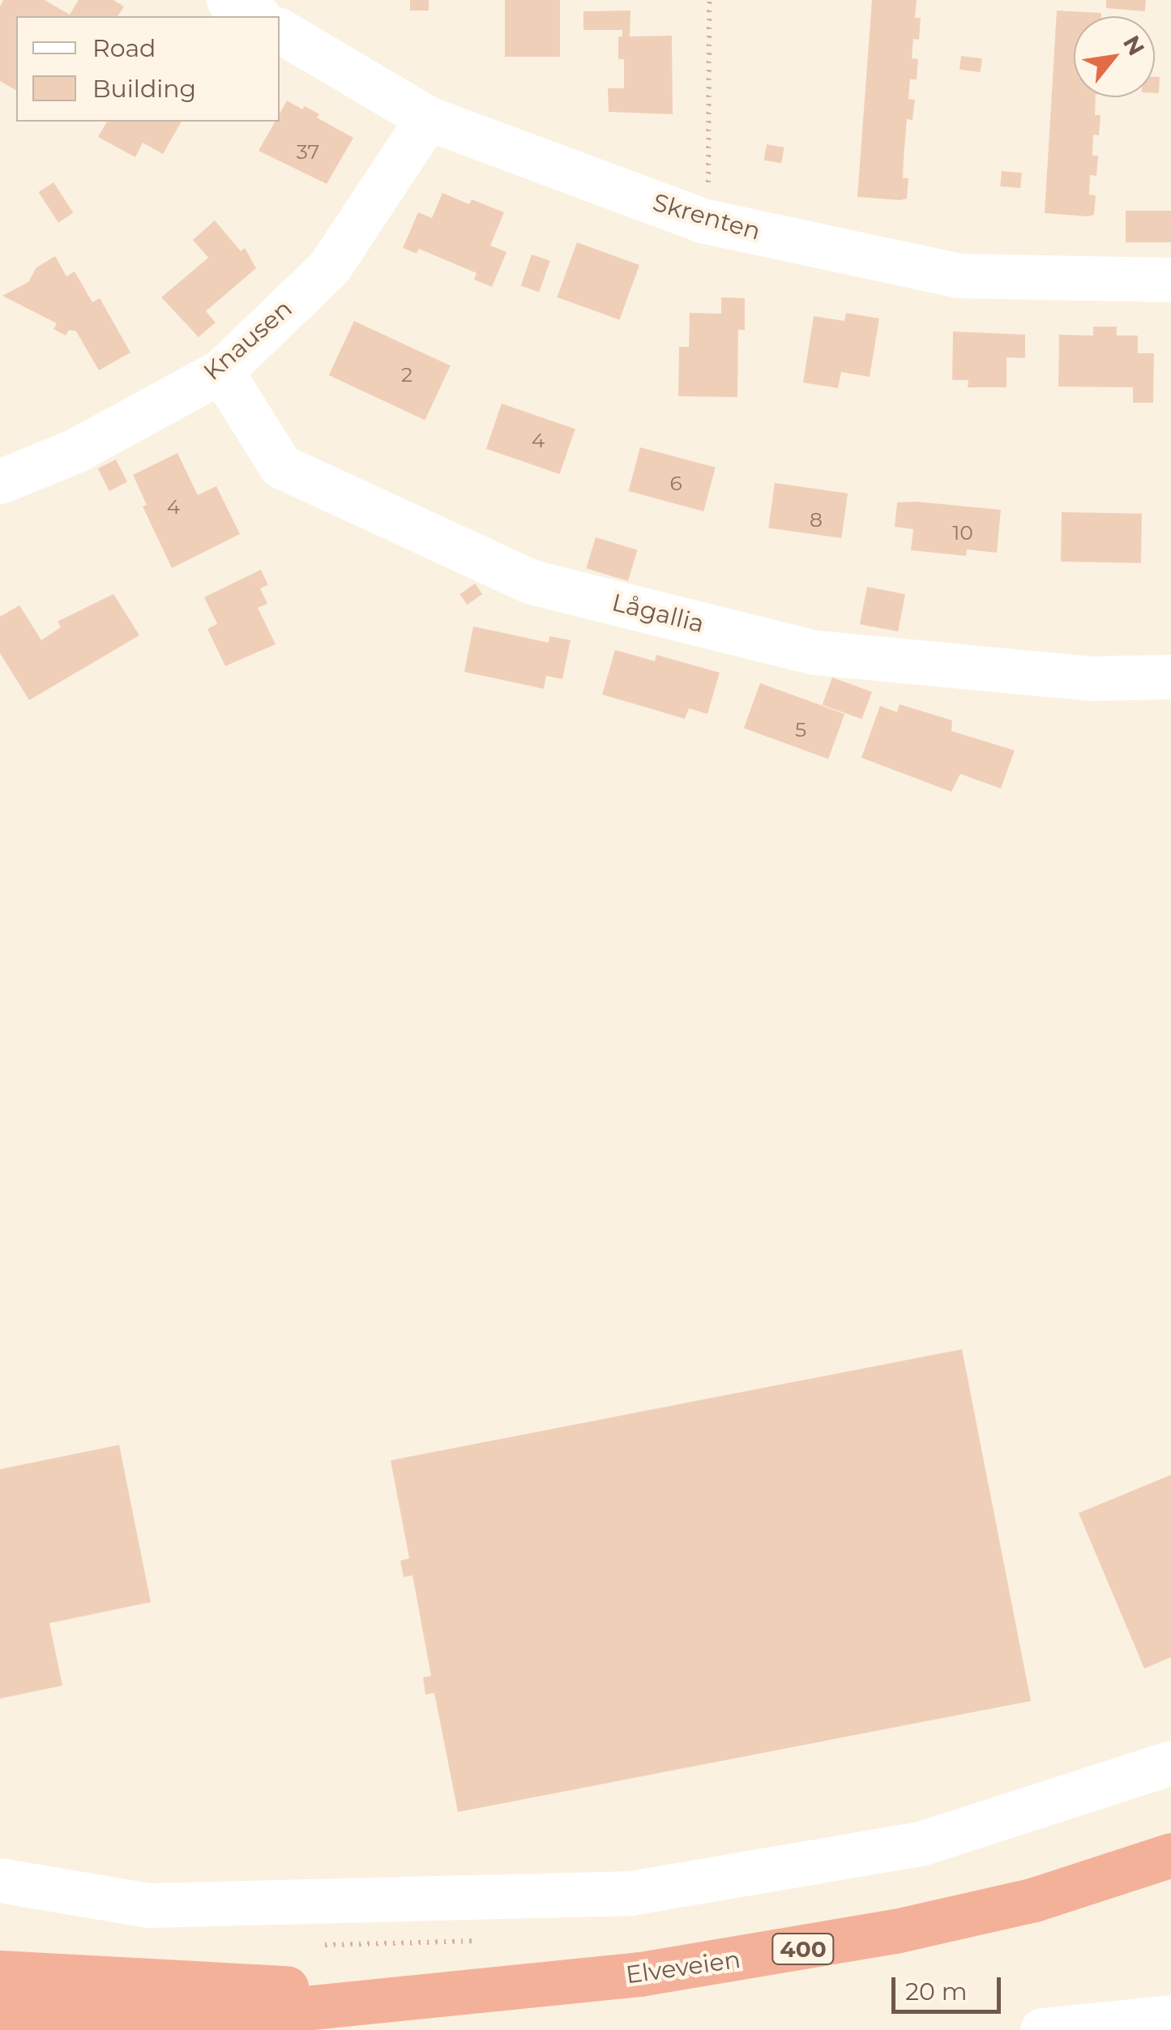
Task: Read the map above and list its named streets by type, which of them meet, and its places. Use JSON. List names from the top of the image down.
{
  "streets": {
    "highway": ["400", "Elveveien"],
    "street": ["Skrenten", "Knausen", "Lågallia"]
  },
  "crossings": [
    ["Skrenten", "Knausen"],
    ["Knausen", "Lågallia"]
  ],
  "house_numbers": [
    "37",
    "2",
    "4",
    "6",
    "4",
    "8",
    "10",
    "5"
  ],
  "legend": ["Road", "Building"],
  "scale_bar": "20 m",
  "north": "top right"
}
